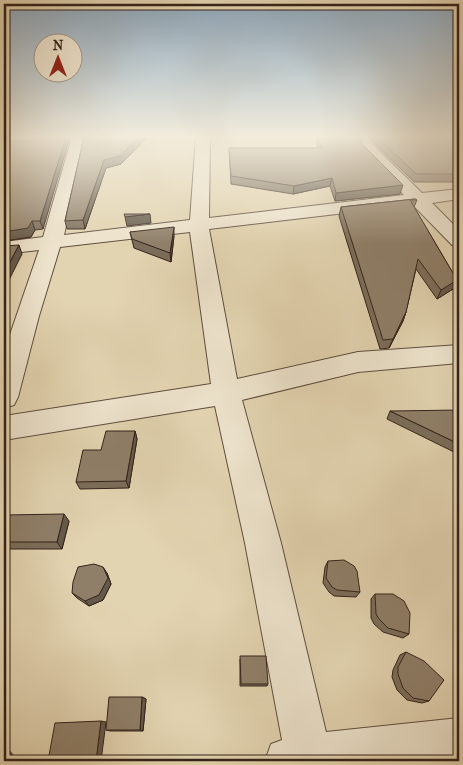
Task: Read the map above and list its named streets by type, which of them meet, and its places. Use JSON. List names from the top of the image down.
{
  "north": "top"
}
